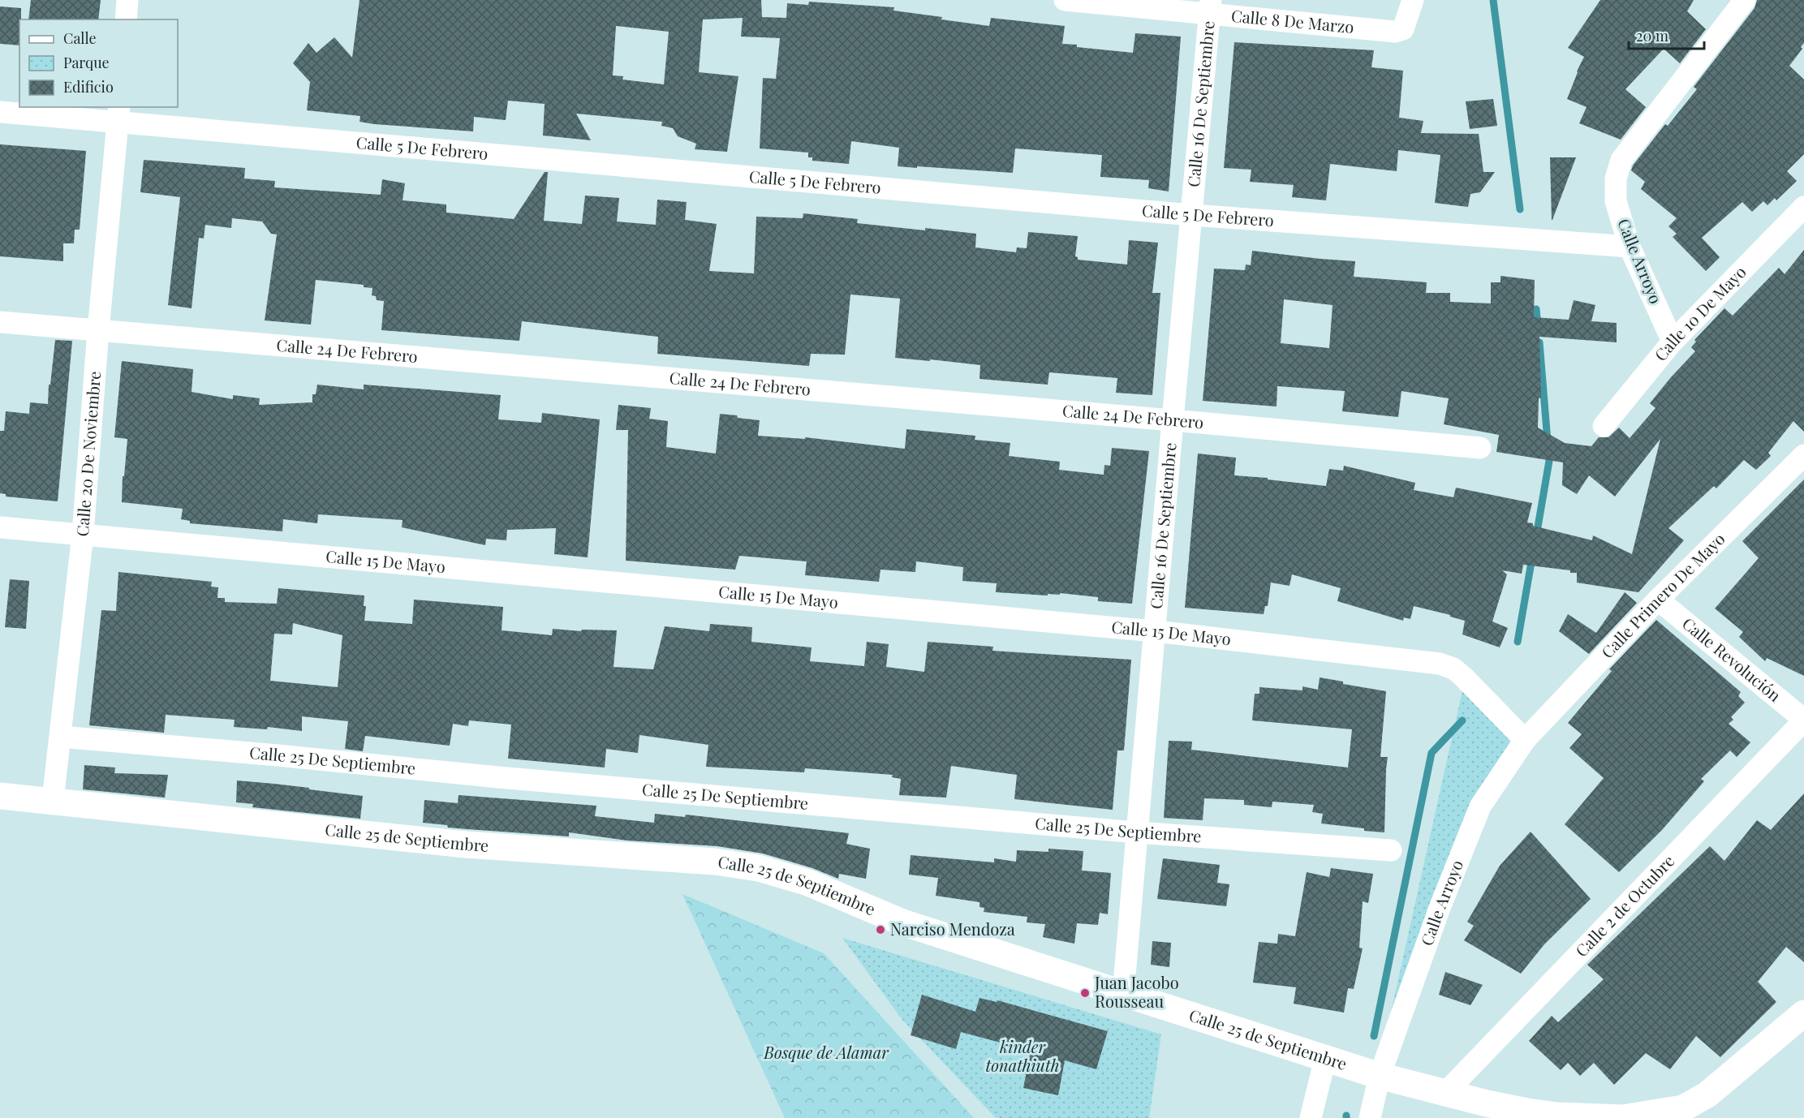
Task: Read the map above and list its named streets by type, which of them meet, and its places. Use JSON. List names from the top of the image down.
{
  "streets": {
    "main road": ["Calle 25 de Septiembre"],
    "street": [
      "Calle 8 De Marzo",
      "Calle 16 De Septiembre",
      "Calle 5 De Febrero",
      "Calle Arroyo",
      "Calle 10 De Mayo",
      "Calle 24 De Febrero",
      "Calle 20 De Noviembre",
      "Calle 15 De Mayo",
      "Calle Primero De Mayo",
      "Calle Revolución",
      "Calle 25 De Septiembre",
      "Calle 2 de Octubre"
    ]
  },
  "crossings": [
    ["Calle 8 De Marzo", "Calle 16 De Septiembre"],
    ["Calle 16 De Septiembre", "Calle 5 De Febrero"],
    ["Calle 16 De Septiembre", "Calle 24 De Febrero"],
    ["Calle 16 De Septiembre", "Calle 15 De Mayo"],
    ["Calle 16 De Septiembre", "Calle 25 De Septiembre"],
    ["Calle 16 De Septiembre", "Calle 25 de Septiembre"],
    ["Calle 5 De Febrero", "Calle Arroyo"],
    ["Calle 5 De Febrero", "Calle 20 De Noviembre"],
    ["Calle Arroyo", "Calle 10 De Mayo"],
    ["Calle Arroyo", "Calle 15 De Mayo"],
    ["Calle Arroyo", "Calle Primero De Mayo"],
    ["Calle Arroyo", "Calle 25 de Septiembre"],
    ["Calle 24 De Febrero", "Calle 20 De Noviembre"],
    ["Calle 20 De Noviembre", "Calle 15 De Mayo"],
    ["Calle 20 De Noviembre", "Calle 25 De Septiembre"],
    ["Calle 20 De Noviembre", "Calle 25 de Septiembre"],
    ["Calle 15 De Mayo", "Calle Primero De Mayo"],
    ["Calle Primero De Mayo", "Calle Revolución"],
    ["Calle Revolución", "Calle 2 de Octubre"],
    ["Calle 25 de Septiembre", "Calle 2 de Octubre"]
  ],
  "parks": ["kinder tonathiuth", "Bosque de Alamar"],
  "places": ["Narciso Mendoza", "Juan Jacobo Rousseau"],
  "legend": ["Calle", "Parque", "Edificio"],
  "scale_bar": "20 m"
}
